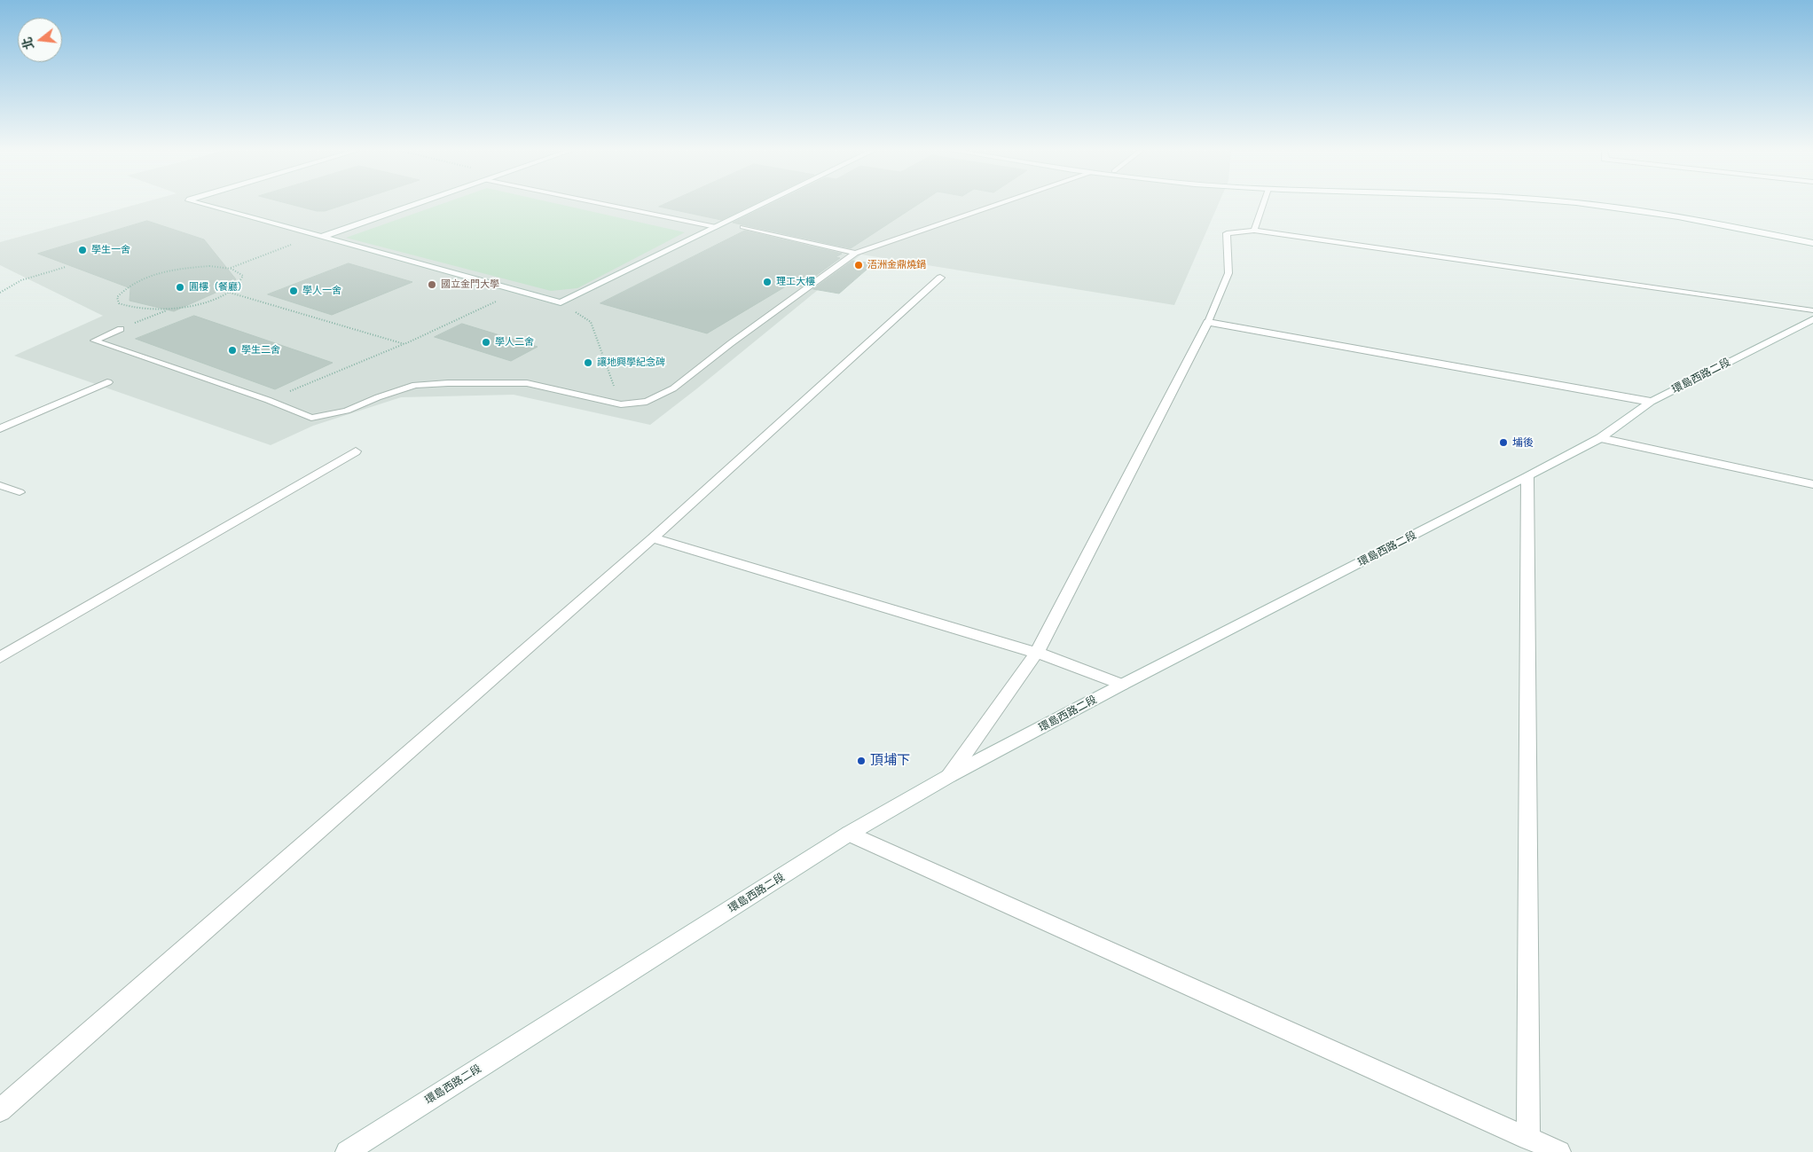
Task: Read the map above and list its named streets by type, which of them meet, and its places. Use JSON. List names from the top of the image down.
{
  "streets": {
    "street": ["環島西路二段"]
  },
  "places": [
    "學生一舍",
    "浯洲金鼎燒鍋",
    "理工大樓",
    "國立金門大學",
    "圓樓（餐廳）",
    "學人一舍",
    "學人二舍",
    "學生二舍",
    "讓地興學紀念碑",
    "埔後",
    "頂埔下"
  ],
  "north": "left"
}
